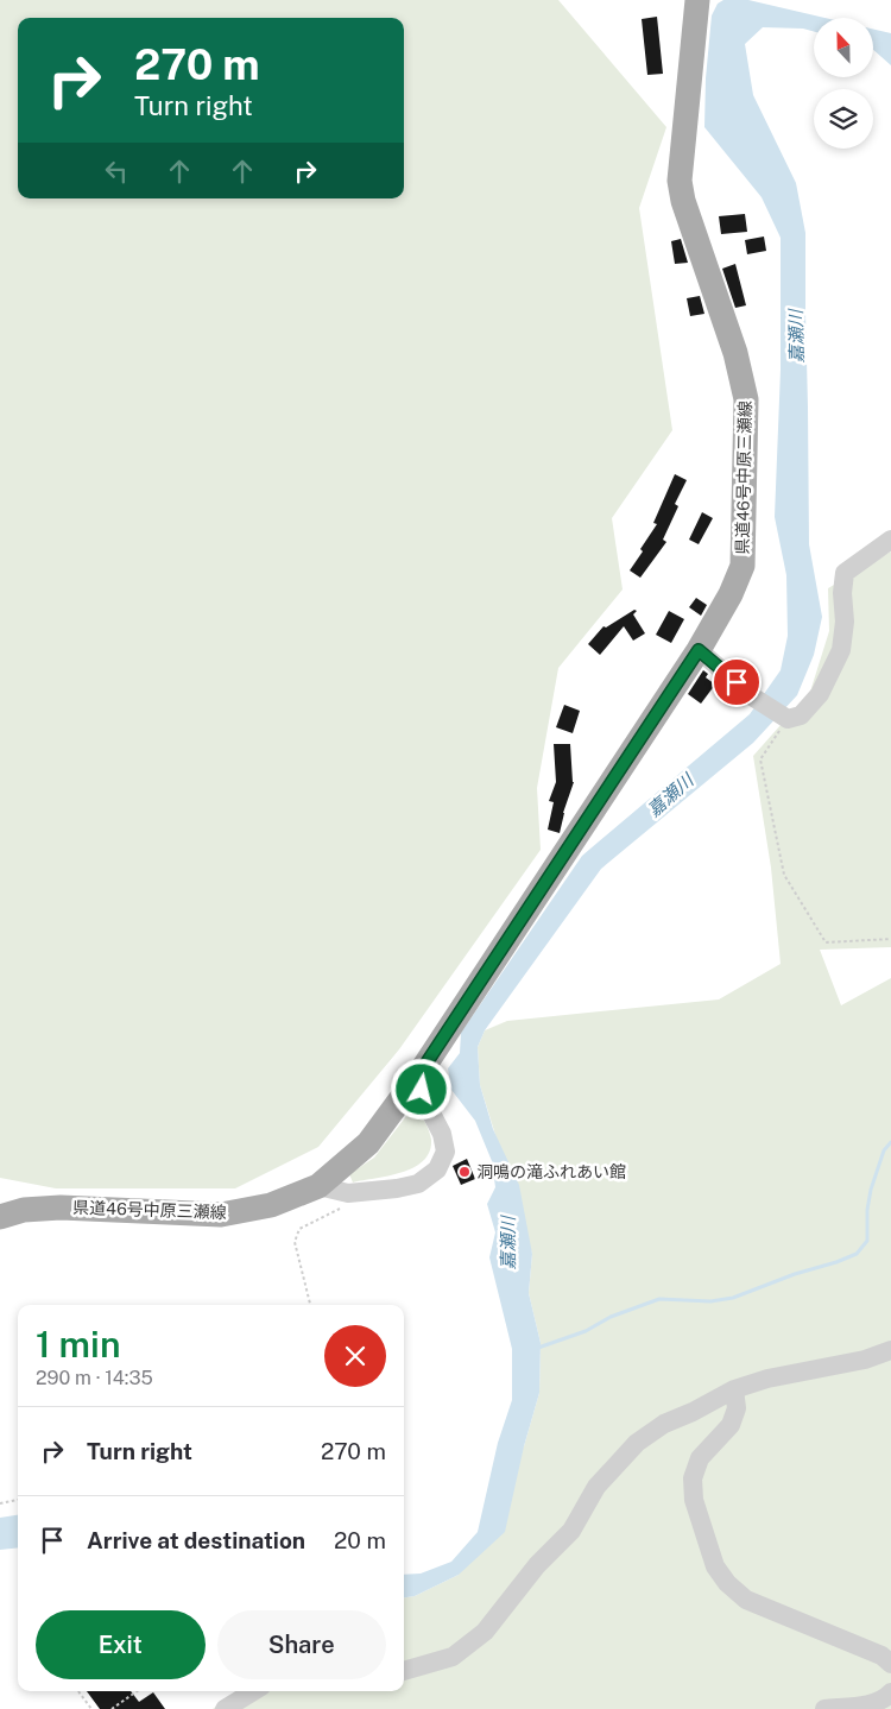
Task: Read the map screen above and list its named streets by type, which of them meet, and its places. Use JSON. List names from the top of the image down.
{
  "streets": {
    "main road": ["県道46号中原三瀬線"]
  },
  "water": ["嘉瀬川"],
  "places": ["洞鳴の滝ふれあい館"],
  "north": "top",
  "page": {
    "turn": ["270 m", "Turn right"],
    "heading": ["1 min", "290 m · 14:35"],
    "list": [
      {
        "name": "Turn right",
        "value": "270 m"
      },
      {
        "name": "Arrive at destination",
        "value": "20 m"
      }
    ],
    "buttons": ["Exit", "Share"]
  }
}
